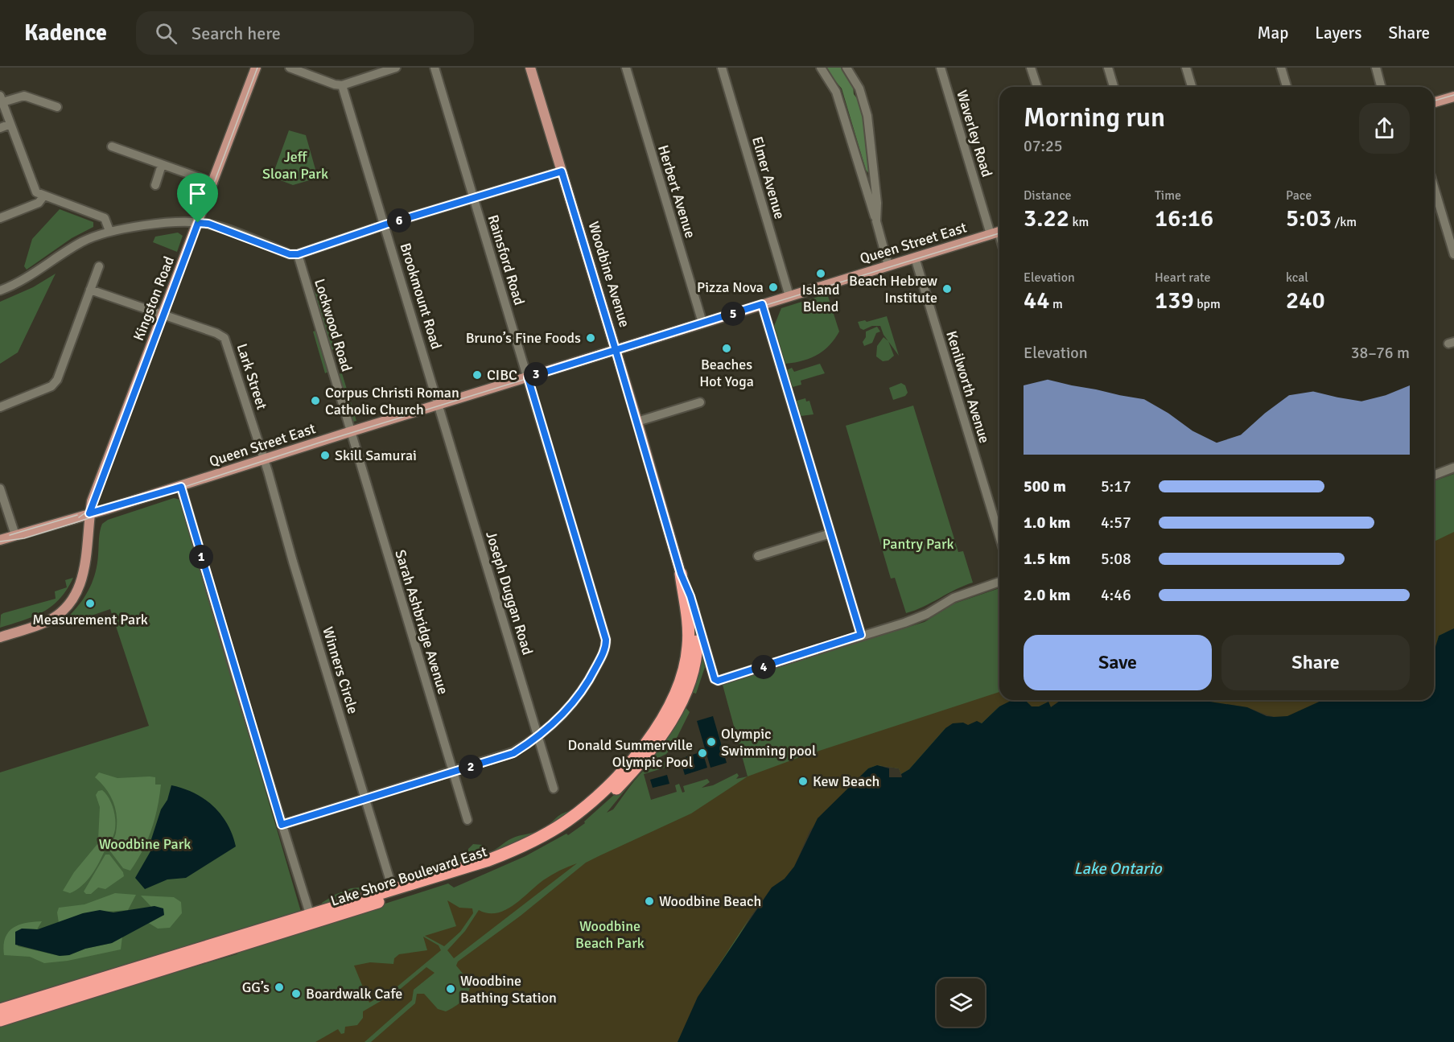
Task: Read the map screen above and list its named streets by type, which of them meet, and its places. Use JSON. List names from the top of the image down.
{
  "streets": {
    "highway": ["Woodbine Avenue", "Lake Shore Boulevard East"],
    "main road": ["Queen Street East", "Kingston Road"],
    "street": [
      "Waverley Road",
      "Elmer Avenue",
      "Herbert Avenue",
      "Rainsford Road",
      "Brookmount Road",
      "Lockwood Road",
      "Lark Street",
      "Kenilworth Avenue",
      "Joseph Duggan Road",
      "Sarah Ashbridge Avenue",
      "Winners Circle"
    ]
  },
  "crossings": [
    ["Waverley Road", "Queen Street East"],
    ["Elmer Avenue", "Queen Street East"],
    ["Herbert Avenue", "Queen Street East"],
    ["Queen Street East", "Rainsford Road"],
    ["Queen Street East", "Woodbine Avenue"],
    ["Queen Street East", "Brookmount Road"],
    ["Queen Street East", "Kingston Road"],
    ["Queen Street East", "Lockwood Road"],
    ["Queen Street East", "Lark Street"],
    ["Queen Street East", "Kenilworth Avenue"],
    ["Queen Street East", "Joseph Duggan Road"],
    ["Queen Street East", "Sarah Ashbridge Avenue"],
    ["Queen Street East", "Winners Circle"],
    ["Rainsford Road", "Joseph Duggan Road"],
    ["Rainsford Road", "Sarah Ashbridge Avenue"],
    ["Rainsford Road", "Winners Circle"],
    ["Woodbine Avenue", "Lake Shore Boulevard East"],
    ["Brookmount Road", "Joseph Duggan Road"],
    ["Kingston Road", "Lark Street"],
    ["Lockwood Road", "Sarah Ashbridge Avenue"],
    ["Lark Street", "Winners Circle"],
    ["Winners Circle", "Lake Shore Boulevard East"]
  ],
  "water": ["Lake Ontario"],
  "parks": [
    "Jeff Sloan Park",
    "Pantry Park",
    "Woodbine Park",
    "Woodbine Beach Park"
  ],
  "places": [
    "Island Blend",
    "Pizza Nova",
    "Beach Hebrew Institute",
    "Bruno’s Fine Foods",
    "Beaches Hot Yoga",
    "CIBC",
    "Corpus Christi Roman Catholic Church",
    "Skill Samurai",
    "Measurement Park",
    "Olympic Swimming pool",
    "Donald Summerville Olympic Pool",
    "Kew Beach",
    "Woodbine Beach",
    "GG’s",
    "Woodbine Bathing Station",
    "Boardwalk Cafe"
  ],
  "page": {
    "header": "Kadence",
    "search": "Search here",
    "nav": ["Map", "Layers", "Share"],
    "heading": ["Morning run", "07:25"],
    "stats": [
      ["Distance", "3.22 km"],
      ["Time", "16:16"],
      ["Pace", "5:03 /km"],
      ["Elevation", "44 m"],
      ["Heart rate", "139 bpm"],
      ["kcal", "240"]
    ],
    "pins": [
      "6",
      "5",
      "3",
      "1",
      "4",
      "2"
    ],
    "chart": ["Elevation", "38–76 m"],
    "list": [
      {
        "name": "500 m",
        "note": "5:17"
      },
      {
        "name": "1.0 km",
        "note": "4:57"
      },
      {
        "name": "1.5 km",
        "note": "5:08"
      },
      {
        "name": "2.0 km",
        "note": "4:46"
      }
    ],
    "buttons": ["Save", "Share"]
  }
}
